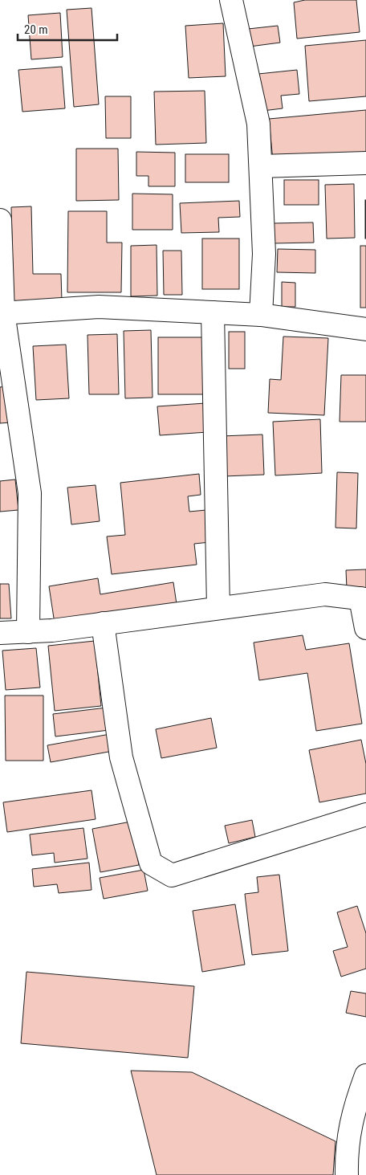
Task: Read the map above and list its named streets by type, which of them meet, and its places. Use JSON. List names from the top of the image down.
{
  "scale_bar": "20 m"
}
